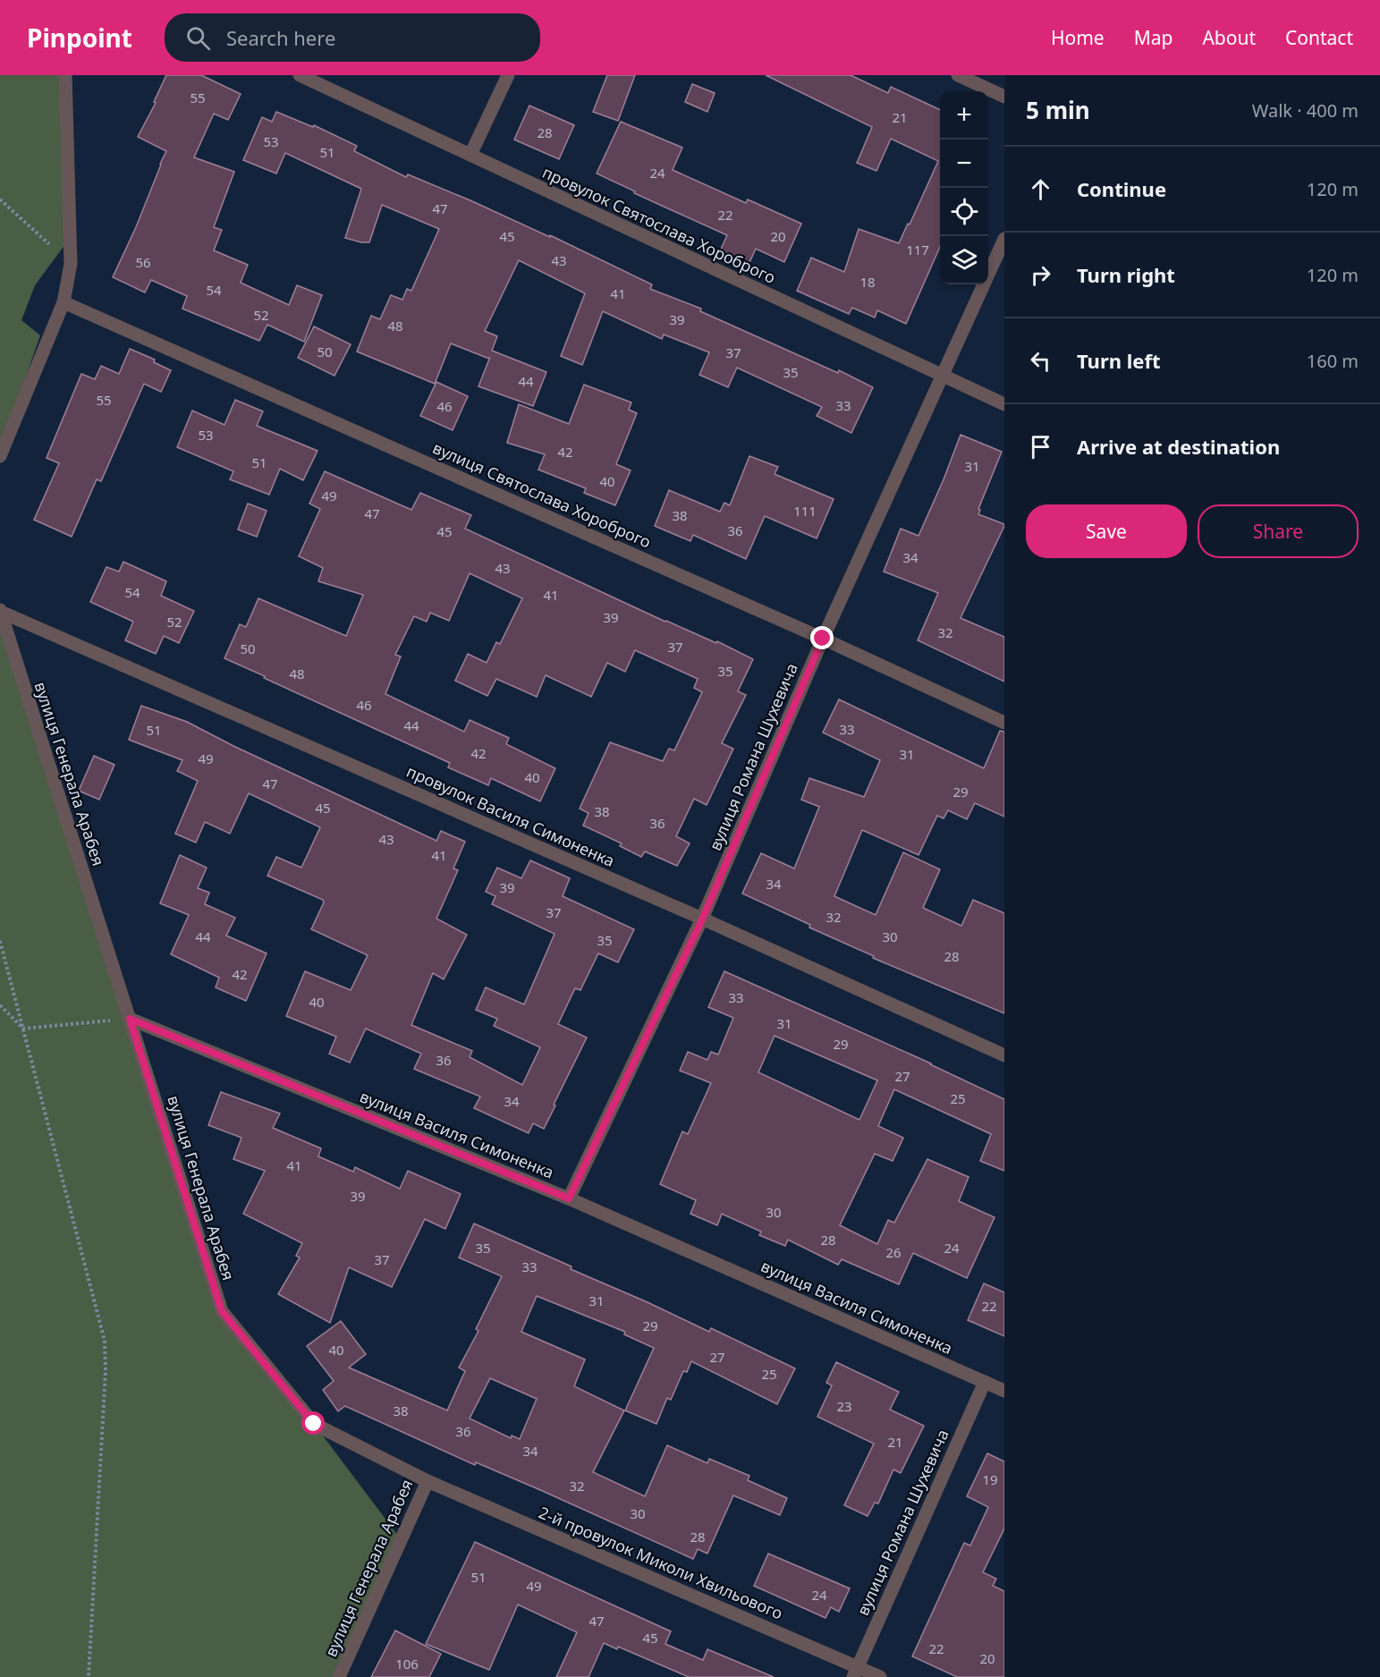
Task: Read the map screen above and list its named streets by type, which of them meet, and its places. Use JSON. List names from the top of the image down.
{
  "streets": {
    "street": [
      "провулок Святослава Хороброго",
      "вулиця Святослава Хороброго",
      "вулиця Романа Шухевича",
      "вулиця Генерала Арабея",
      "провулок Василя Симоненка",
      "вулиця Василя Симоненка",
      "2-й провулок Миколи Хвильового"
    ]
  },
  "crossings": [
    ["провулок Святослава Хороброго", "вулиця Романа Шухевича"],
    ["вулиця Святослава Хороброго", "вулиця Романа Шухевича"],
    ["вулиця Романа Шухевича", "провулок Василя Симоненка"],
    ["вулиця Романа Шухевича", "вулиця Василя Симоненка"],
    ["вулиця Романа Шухевича", "2-й провулок Миколи Хвильового"],
    ["вулиця Генерала Арабея", "провулок Василя Симоненка"],
    ["вулиця Генерала Арабея", "вулиця Василя Симоненка"],
    ["вулиця Генерала Арабея", "2-й провулок Миколи Хвильового"]
  ],
  "house_numbers": [
    "55",
    "21",
    "28",
    "53",
    "51",
    "24",
    "47",
    "22",
    "45",
    "20",
    "117",
    "43",
    "56",
    "18",
    "54",
    "41",
    "52",
    "39",
    "48",
    "50",
    "37",
    "35",
    "44",
    "55",
    "33",
    "46",
    "53",
    "42",
    "51",
    "31",
    "40",
    "49",
    "111",
    "47",
    "38",
    "36",
    "45",
    "34",
    "43",
    "54",
    "41",
    "39",
    "52",
    "32",
    "37",
    "50",
    "35",
    "48",
    "46",
    "44",
    "33",
    "51",
    "42",
    "31",
    "49",
    "40",
    "47",
    "29",
    "45",
    "38",
    "36",
    "43",
    "41",
    "34",
    "39",
    "37",
    "32",
    "44",
    "30",
    "35",
    "28",
    "42",
    "33",
    "40",
    "31",
    "29",
    "36",
    "27",
    "25",
    "34",
    "41",
    "39",
    "30",
    "28",
    "35",
    "24",
    "26",
    "37",
    "33",
    "31",
    "22",
    "29",
    "40",
    "27",
    "25",
    "23",
    "38",
    "36",
    "21",
    "34",
    "19",
    "32",
    "30",
    "28",
    "51",
    "49",
    "24",
    "47",
    "45",
    "22",
    "20",
    "106"
  ],
  "page": {
    "header": "Pinpoint",
    "search": "Search here",
    "nav": [
      "Home",
      "Map",
      "About",
      "Contact"
    ],
    "heading": ["5 min", "Walk · 400 m"],
    "map_buttons": ["+", "−"],
    "list": [
      ["Continue", "120 m"],
      ["Turn right", "120 m"],
      ["Turn left", "160 m"],
      "Arrive at destination"
    ],
    "buttons": ["Save", "Share"]
  }
}
